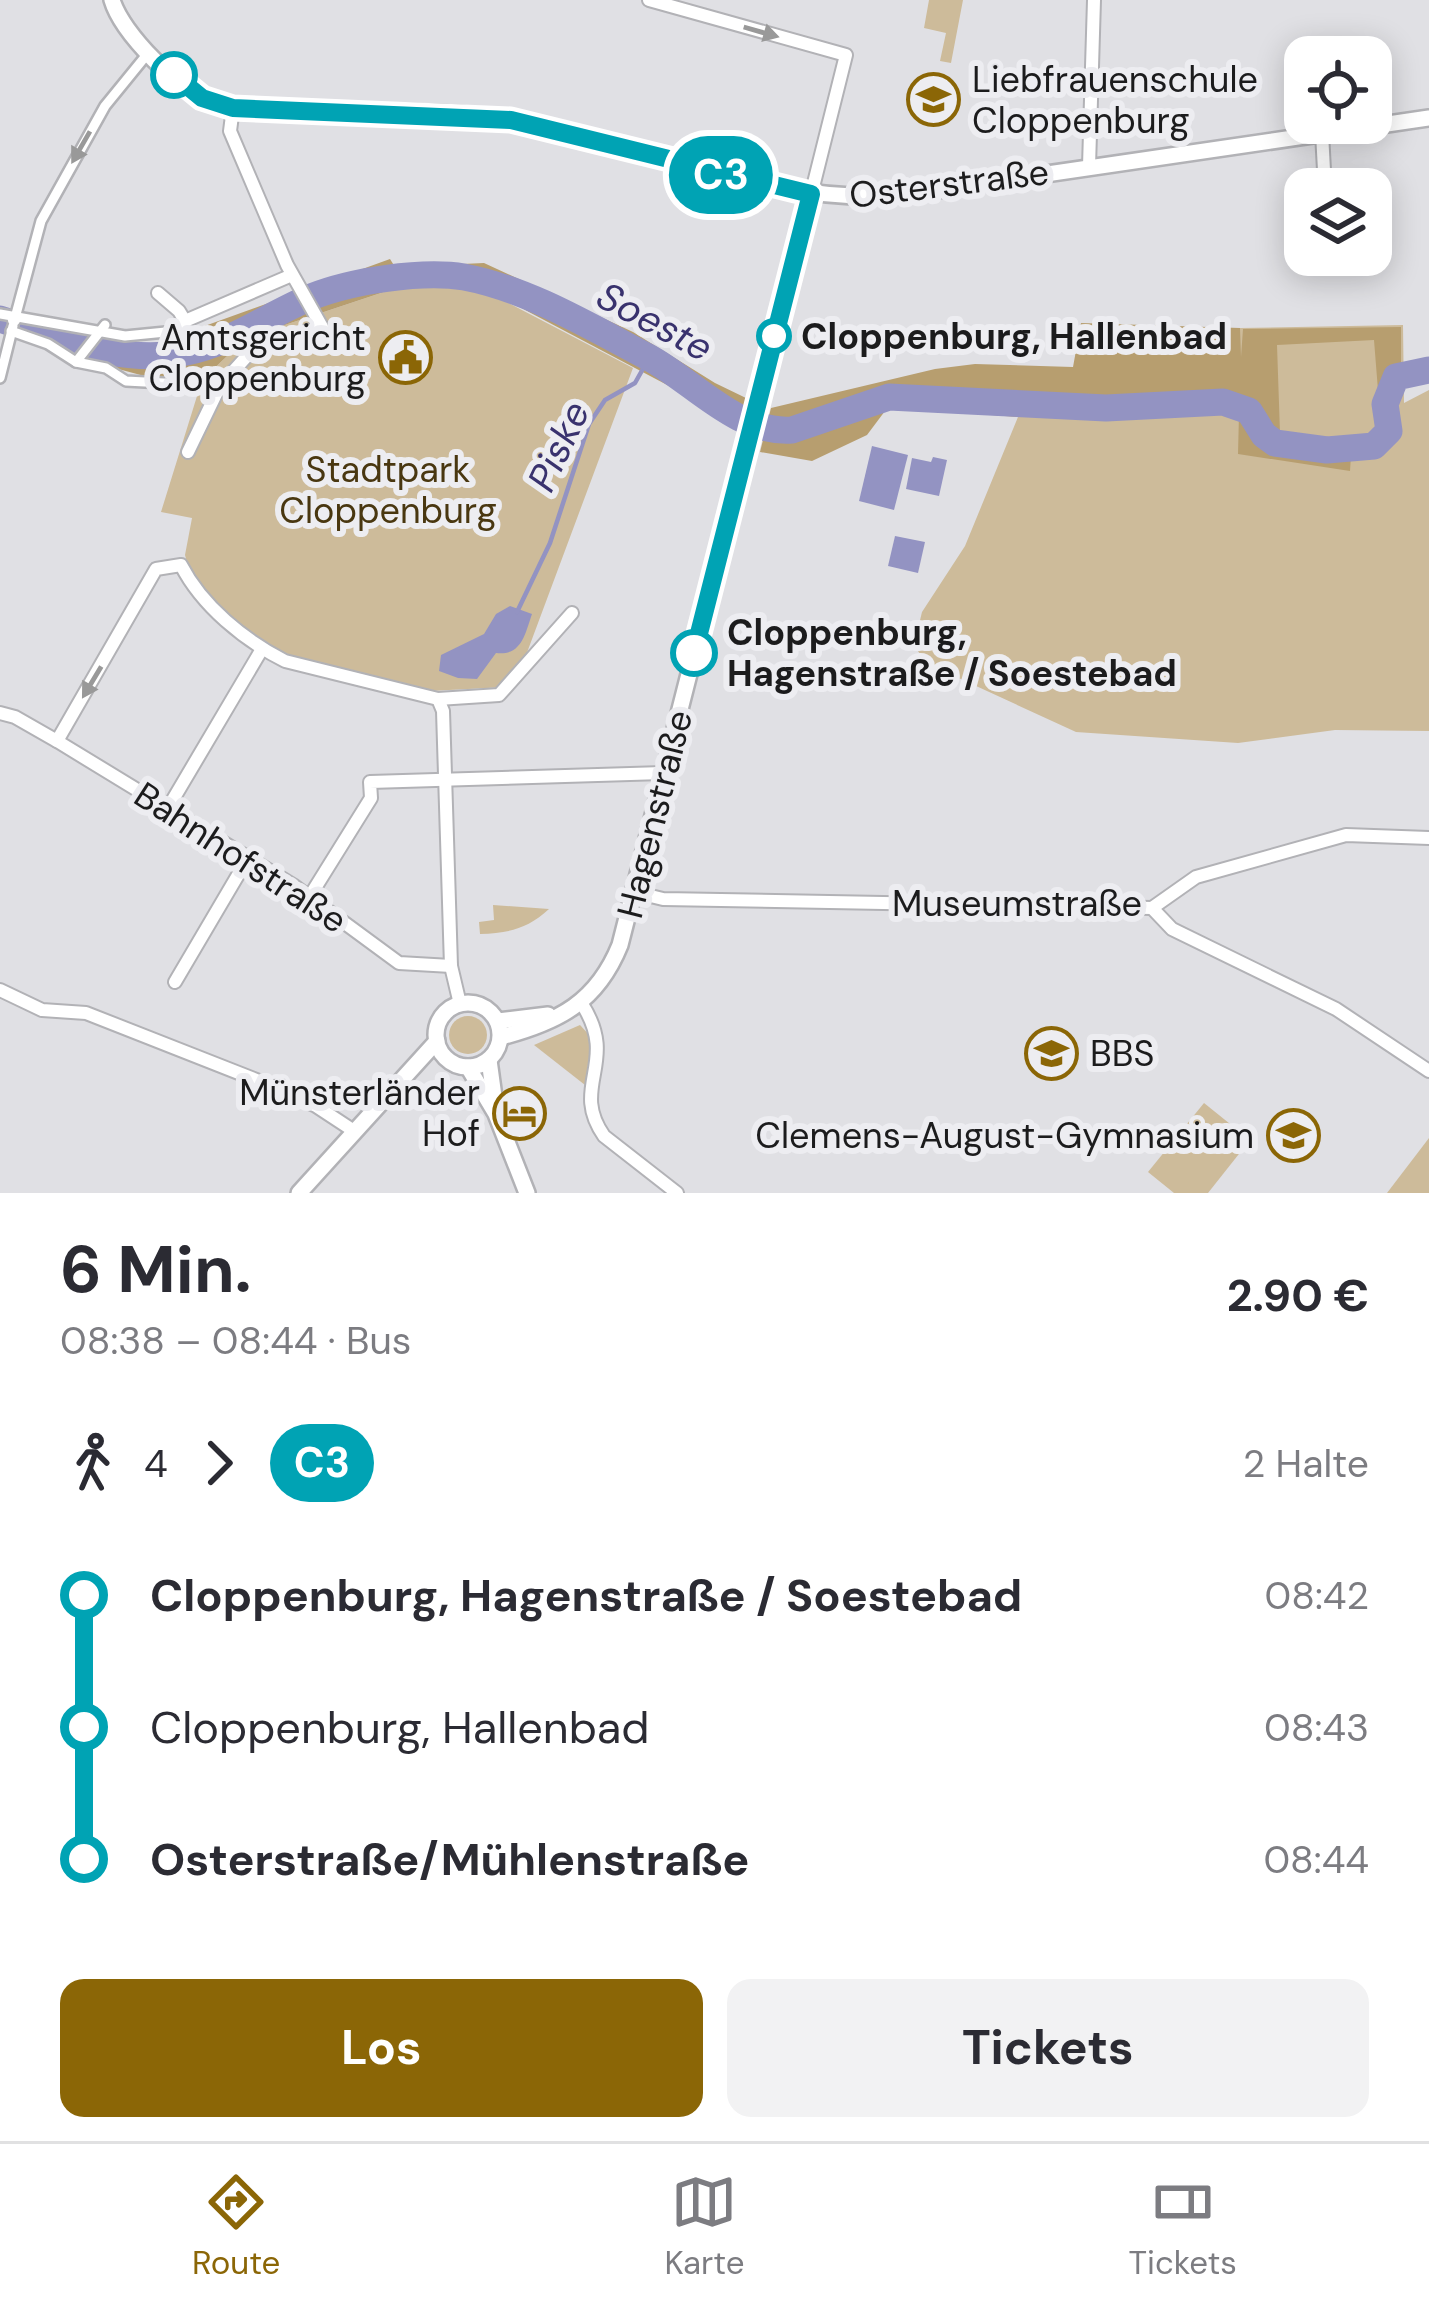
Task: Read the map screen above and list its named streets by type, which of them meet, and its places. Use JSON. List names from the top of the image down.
{
  "streets": {
    "street": [
      "Osterstraße",
      "Hagenstraße",
      "Bahnhofstraße",
      "Museumstraße"
    ]
  },
  "crossings": [
    ["Osterstraße", "Hagenstraße"],
    ["Hagenstraße", "Museumstraße"]
  ],
  "water": ["Soeste", "Piske"],
  "parks": ["Stadtpark Cloppenburg"],
  "places": {
    "school or university": ["Liebfrauenschule Cloppenburg", "BBS", "Clemens-August-Gymnasium"],
    "other": ["Cloppenburg, Hallenbad", "Cloppenburg, Hagenstraße / Soestebad"],
    "public building": ["Amtsgericht Cloppenburg"],
    "hotel": ["Münsterländer Hof"]
  },
  "lines": ["bus line C3"],
  "page": {
    "on_map": "C3",
    "heading": ["6 Min.", "08:38 – 08:44 · Bus", "2.90 €"],
    "legs": ["4", "C3", "2 Halte"],
    "list": [
      {
        "name": "Cloppenburg, Hagenstraße / Soestebad",
        "value": "08:42"
      },
      {
        "name": "Cloppenburg, Hallenbad",
        "value": "08:43"
      },
      {
        "name": "Osterstraße/Mühlenstraße",
        "value": "08:44"
      }
    ],
    "buttons": ["Los", "Tickets"],
    "tabs": ["Route", "Karte", "Tickets"]
  }
}
